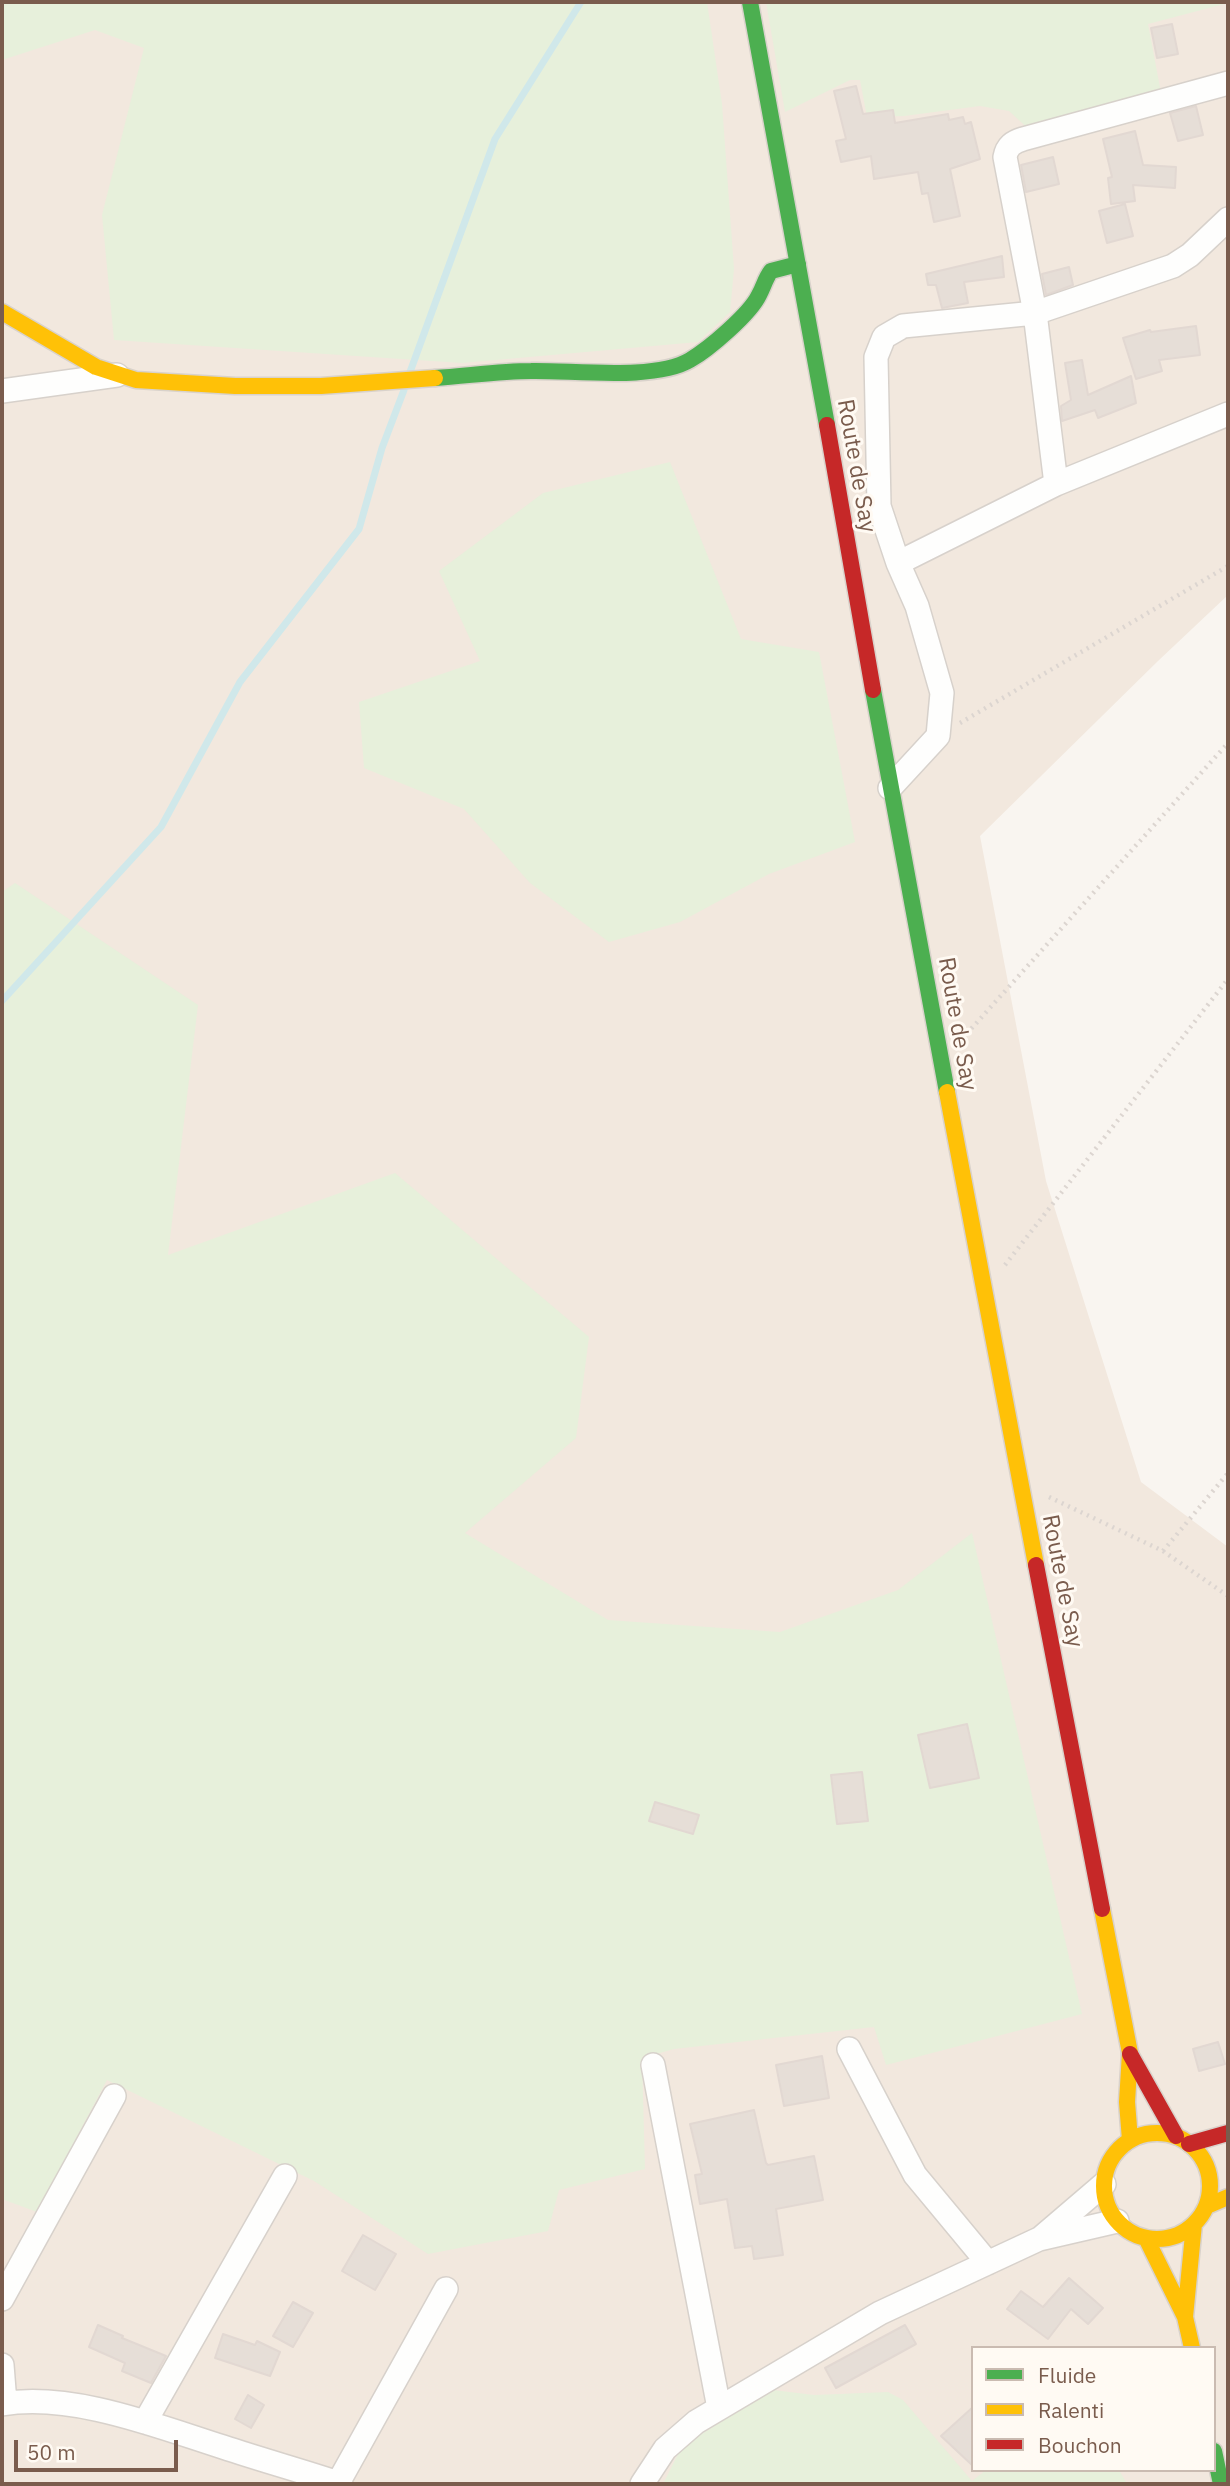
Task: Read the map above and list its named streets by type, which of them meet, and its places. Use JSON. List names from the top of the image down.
{
  "streets": {
    "main road": ["Route de Say"]
  },
  "legend": ["Fluide", "Ralenti", "Bouchon"],
  "scale_bar": "50 m"
}
